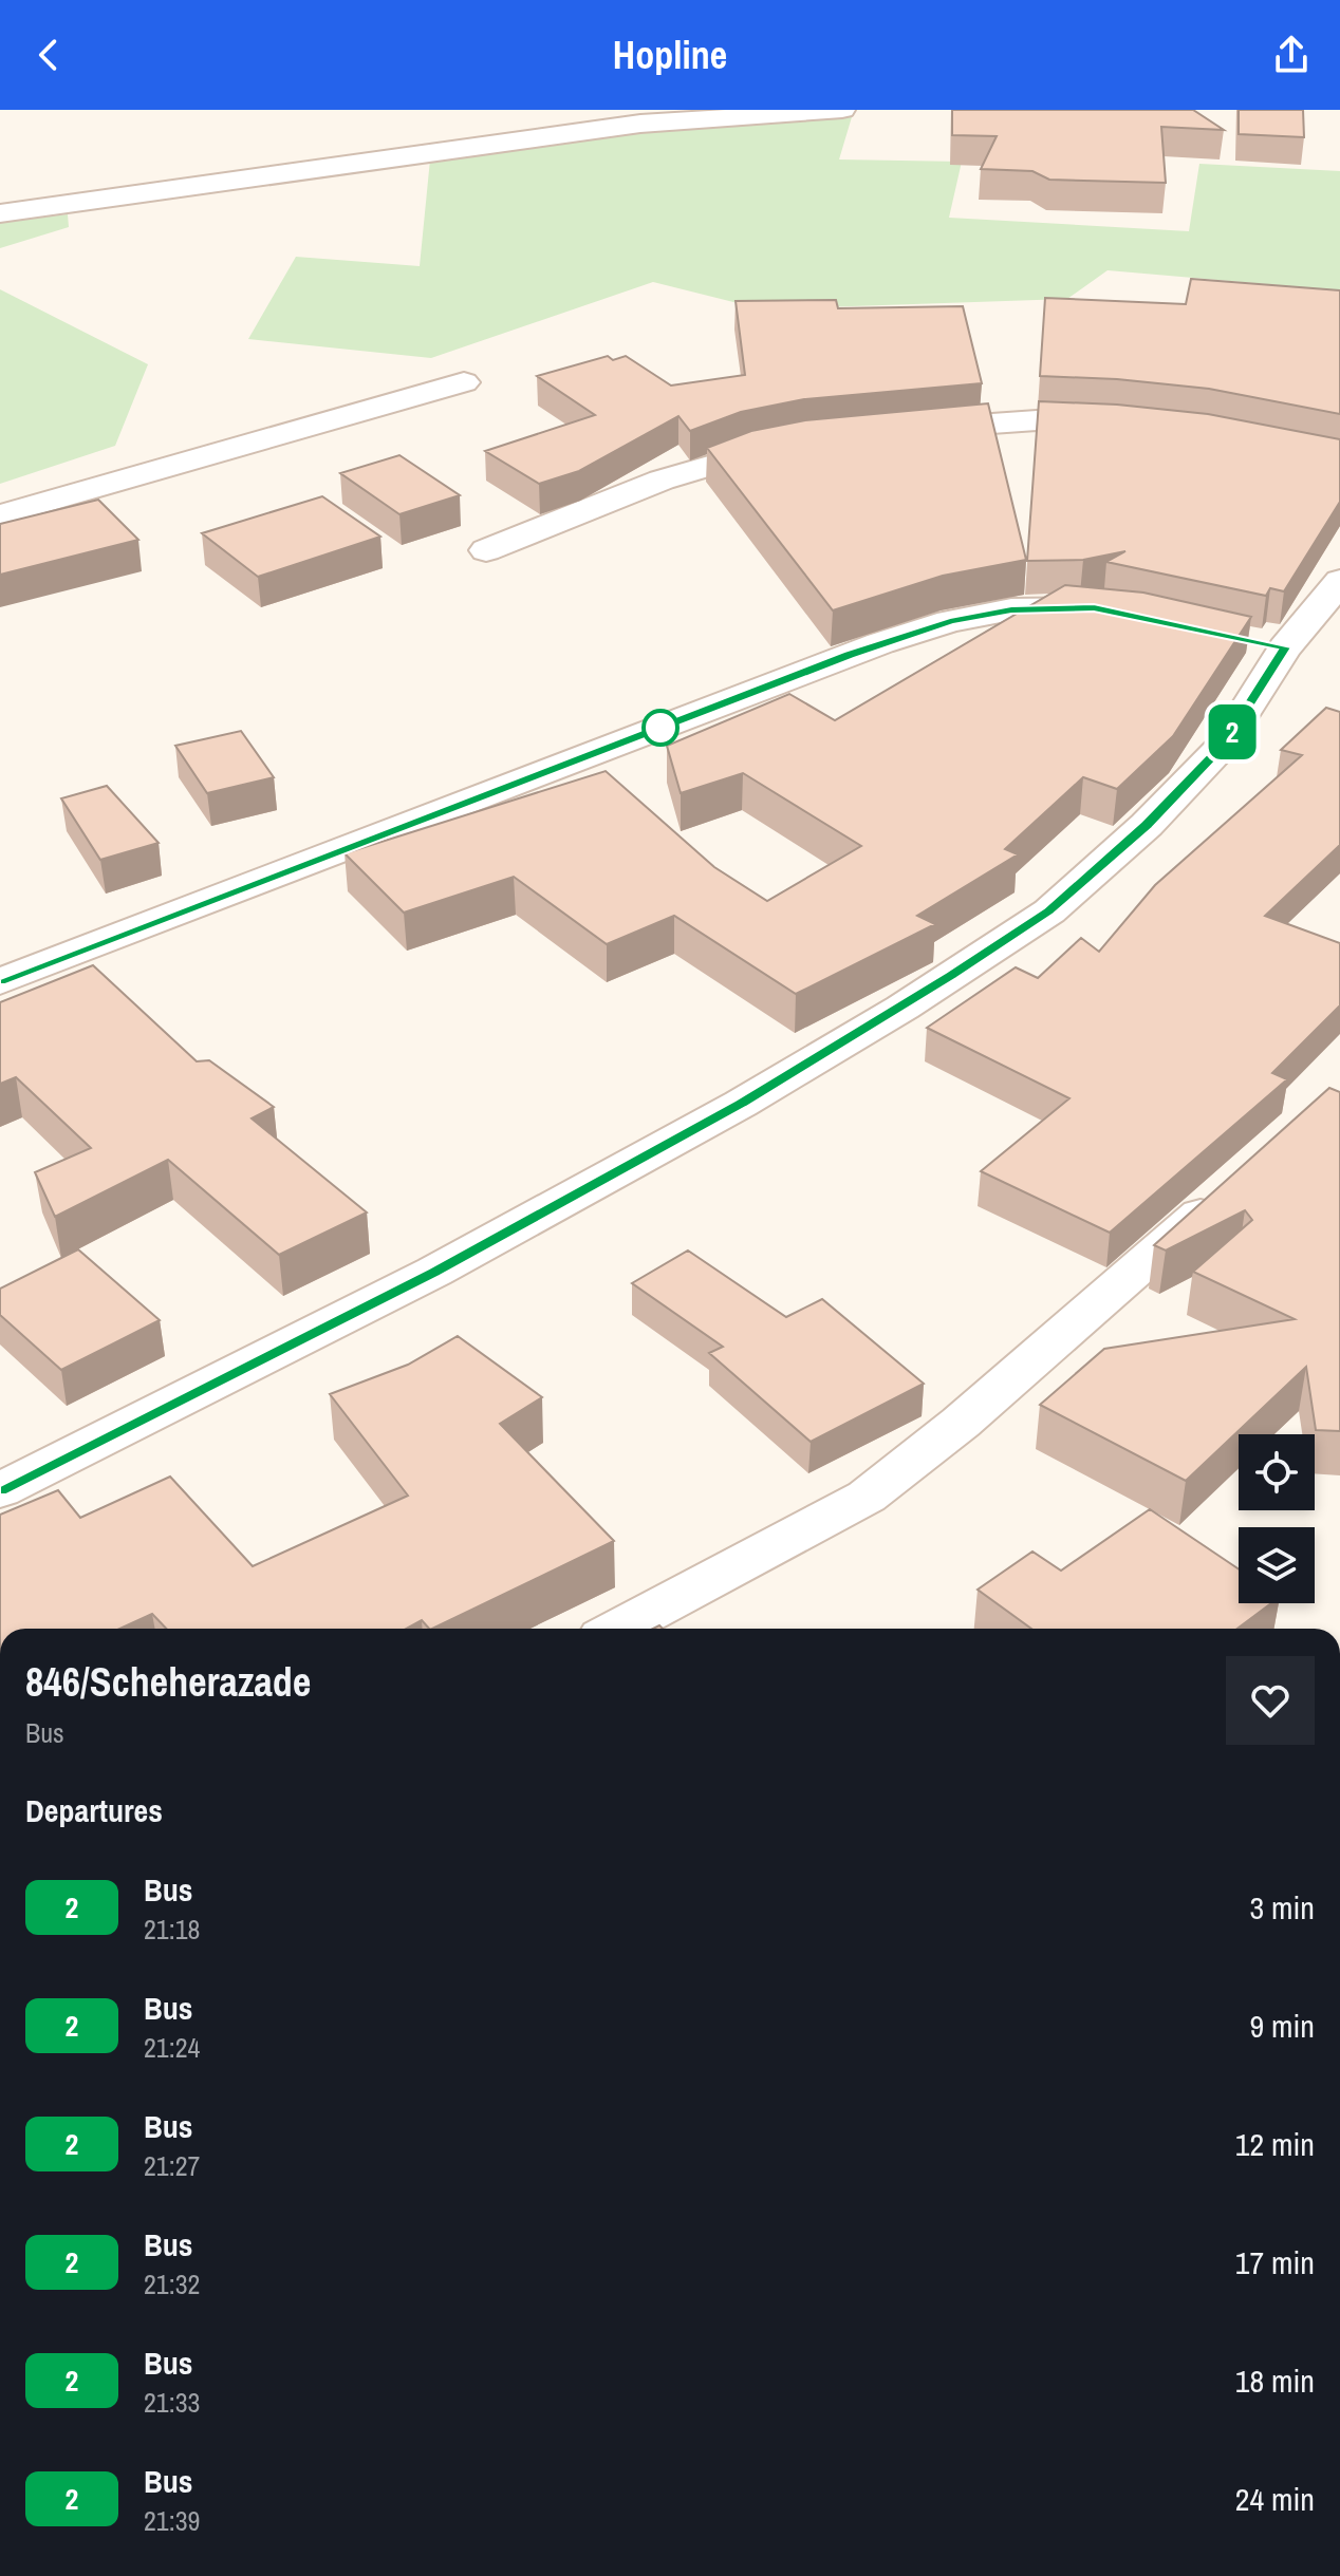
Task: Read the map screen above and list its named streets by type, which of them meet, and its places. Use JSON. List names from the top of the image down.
{
  "lines": ["bus line 2"],
  "page": {
    "header": "Hopline",
    "on_map": "2",
    "heading": [
      ["846/Scheherazade", "Bus"],
      "Departures"
    ],
    "list": [
      {
        "mark": "2",
        "name": "Bus",
        "note": "21:18",
        "value": "3 min"
      },
      {
        "mark": "2",
        "name": "Bus",
        "note": "21:24",
        "value": "9 min"
      },
      {
        "mark": "2",
        "name": "Bus",
        "note": "21:27",
        "value": "12 min"
      },
      {
        "mark": "2",
        "name": "Bus",
        "note": "21:32",
        "value": "17 min"
      },
      {
        "mark": "2",
        "name": "Bus",
        "note": "21:33",
        "value": "18 min"
      },
      {
        "mark": "2",
        "name": "Bus",
        "note": "21:39",
        "value": "24 min"
      }
    ]
  }
}
